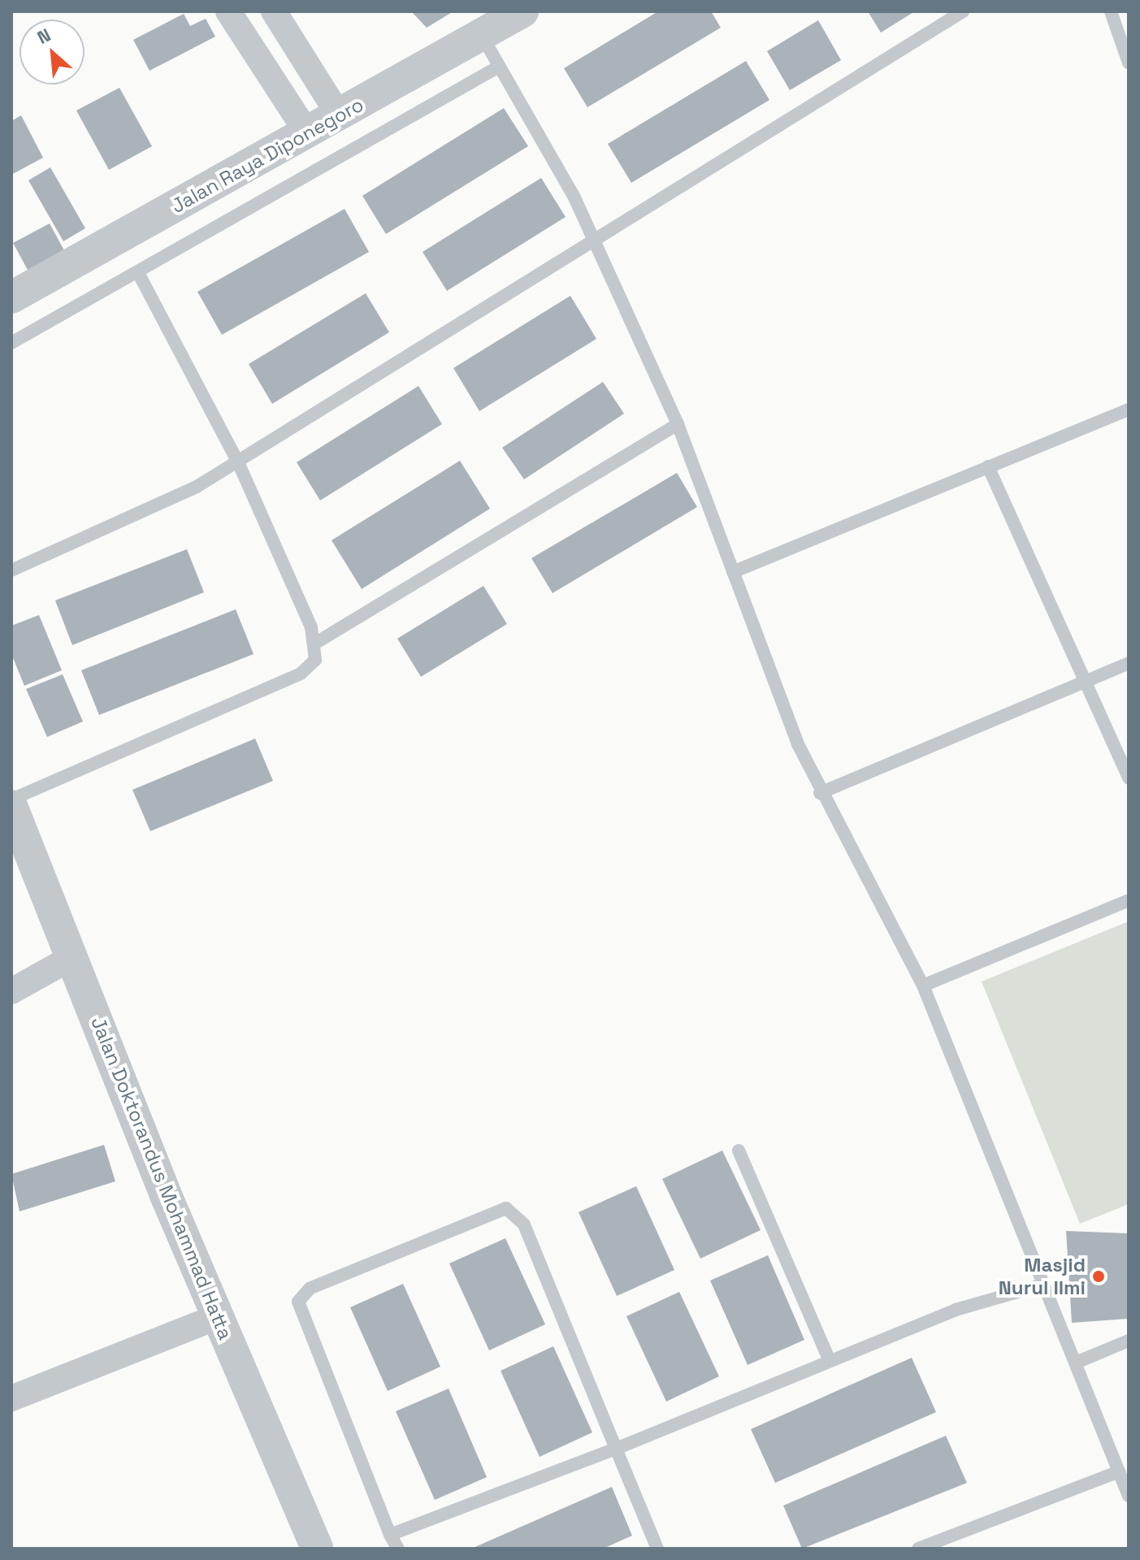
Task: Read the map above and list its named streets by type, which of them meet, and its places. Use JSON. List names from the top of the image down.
{
  "streets": {
    "street": ["Jalan Raya Diponegoro", "Jalan Doktorandus Mohammad Hatta"]
  },
  "places": ["Masjid Nurul Ilmi"],
  "north": "top left"
}
